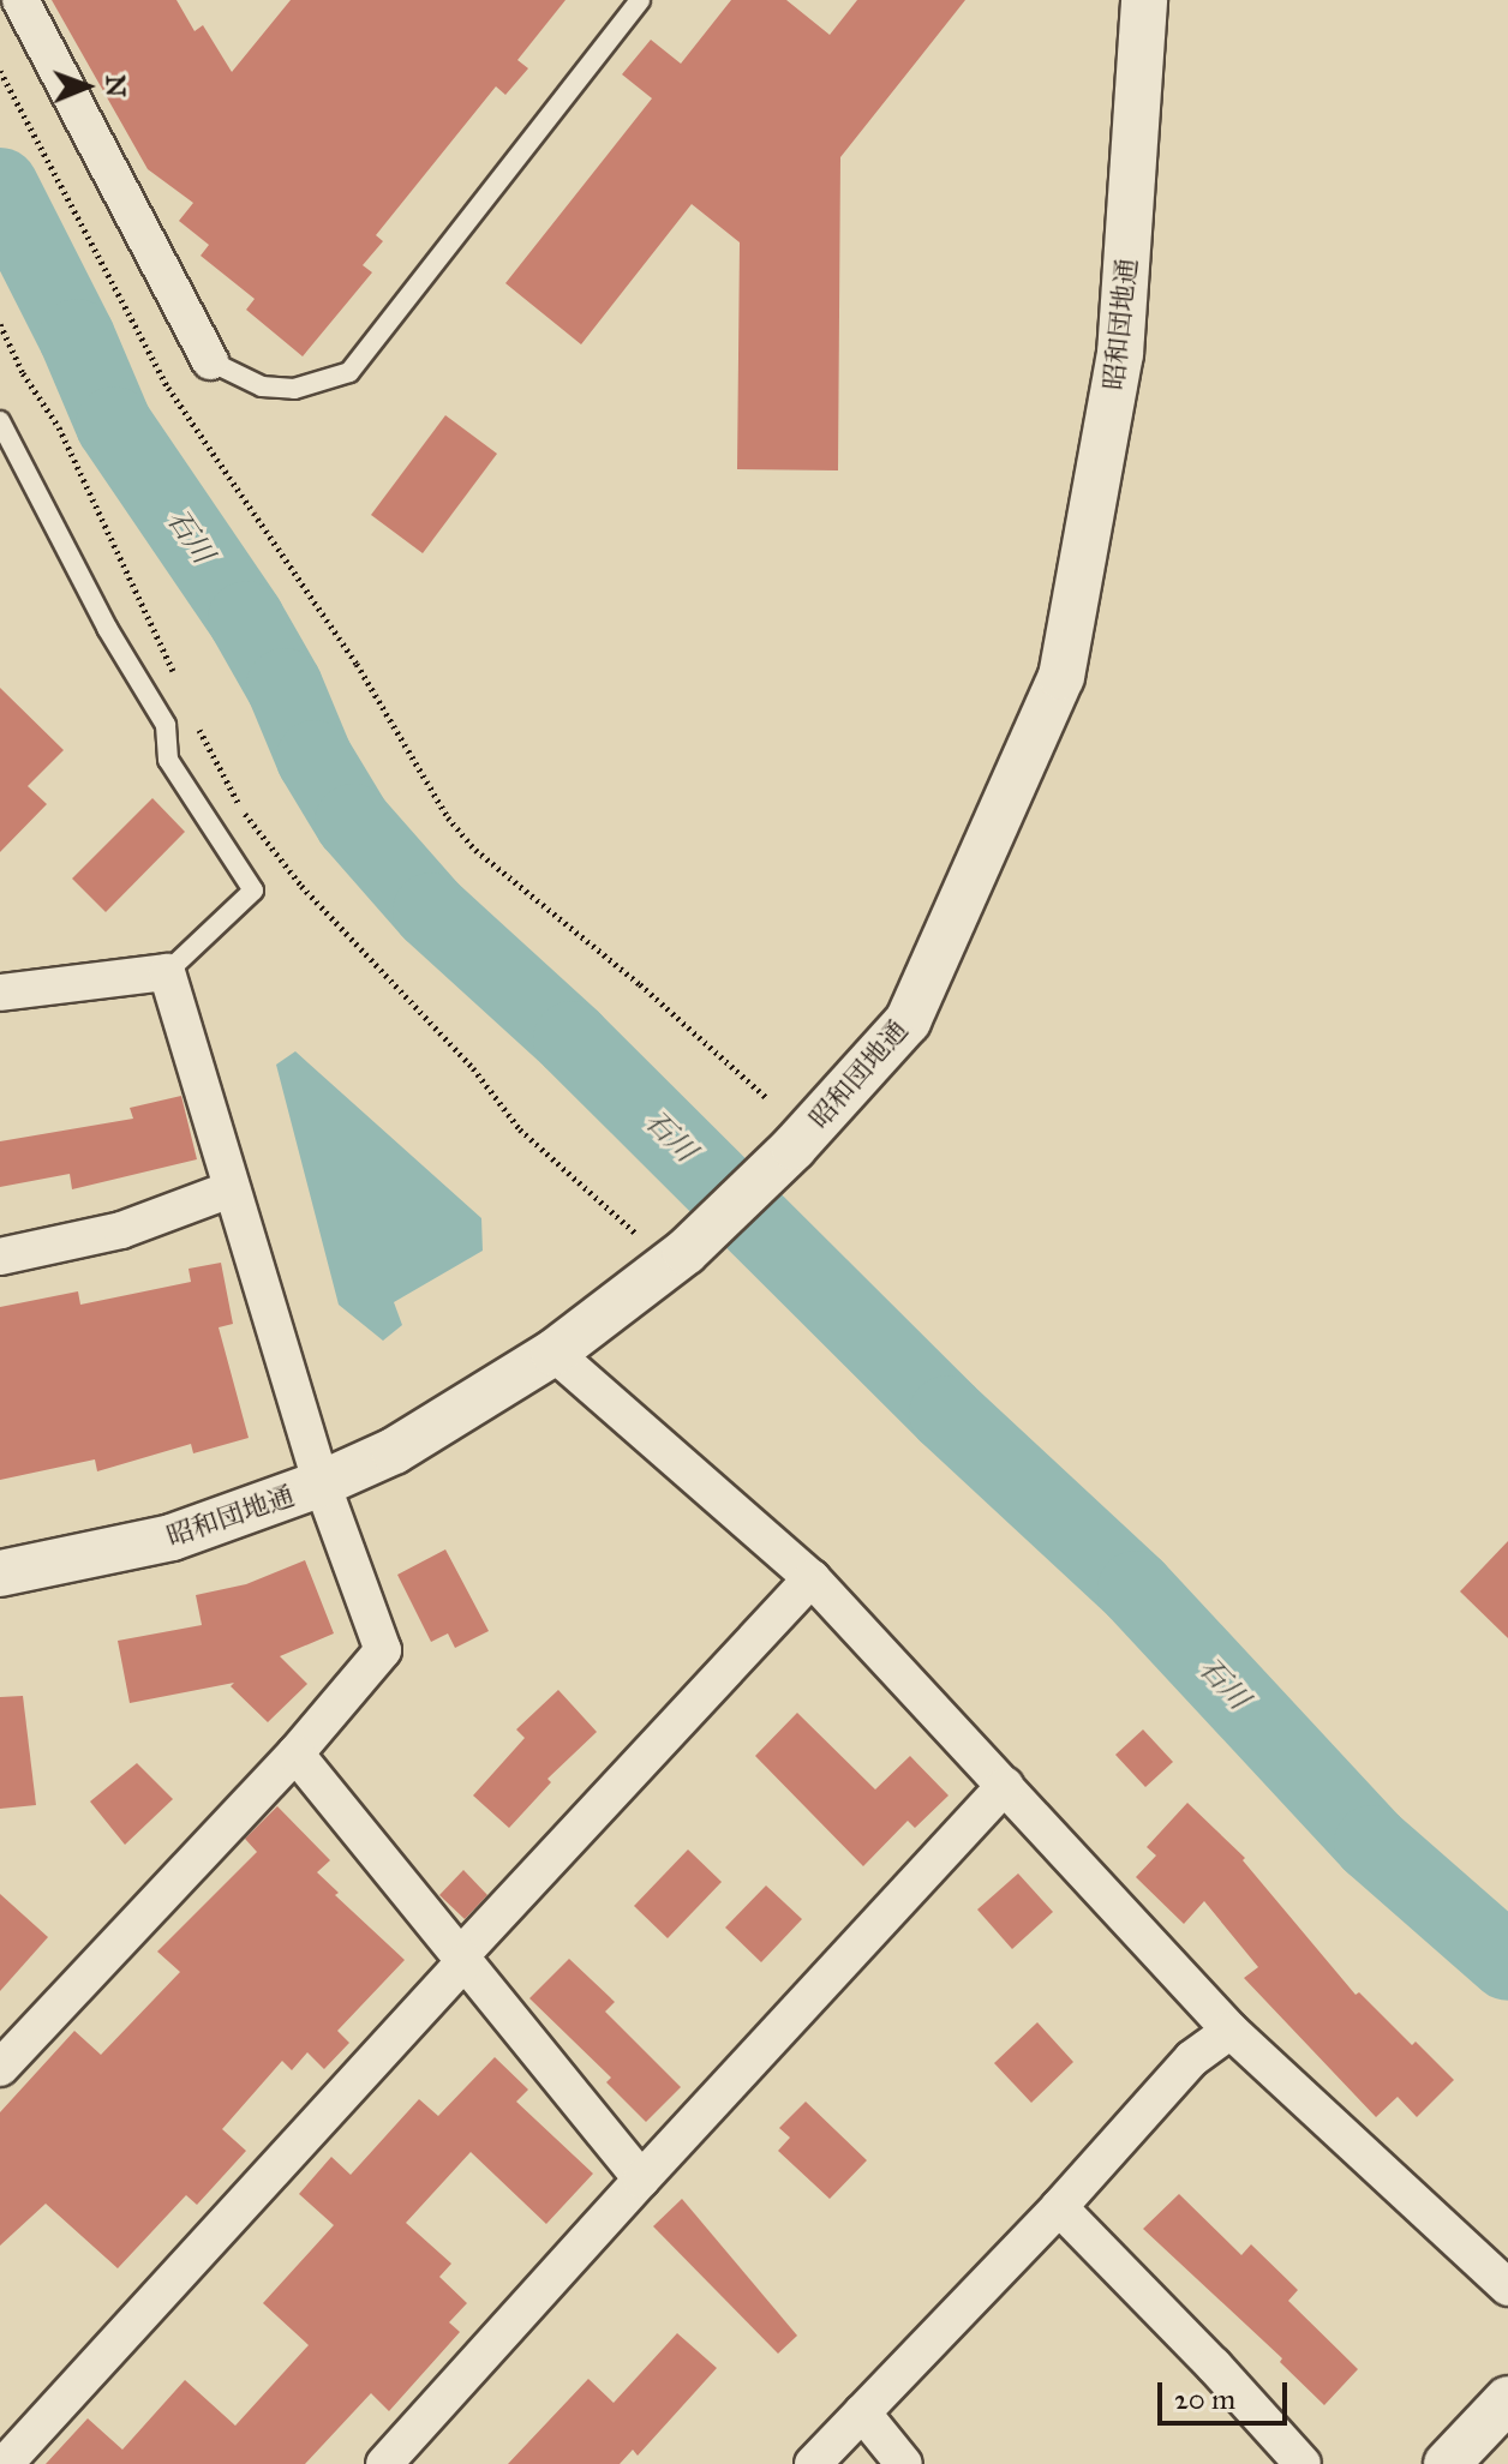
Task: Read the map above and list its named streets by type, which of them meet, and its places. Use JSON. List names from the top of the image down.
{
  "streets": {
    "street": ["昭和団地通"]
  },
  "water": ["石川"],
  "scale_bar": "20 m",
  "north": "right"
}
